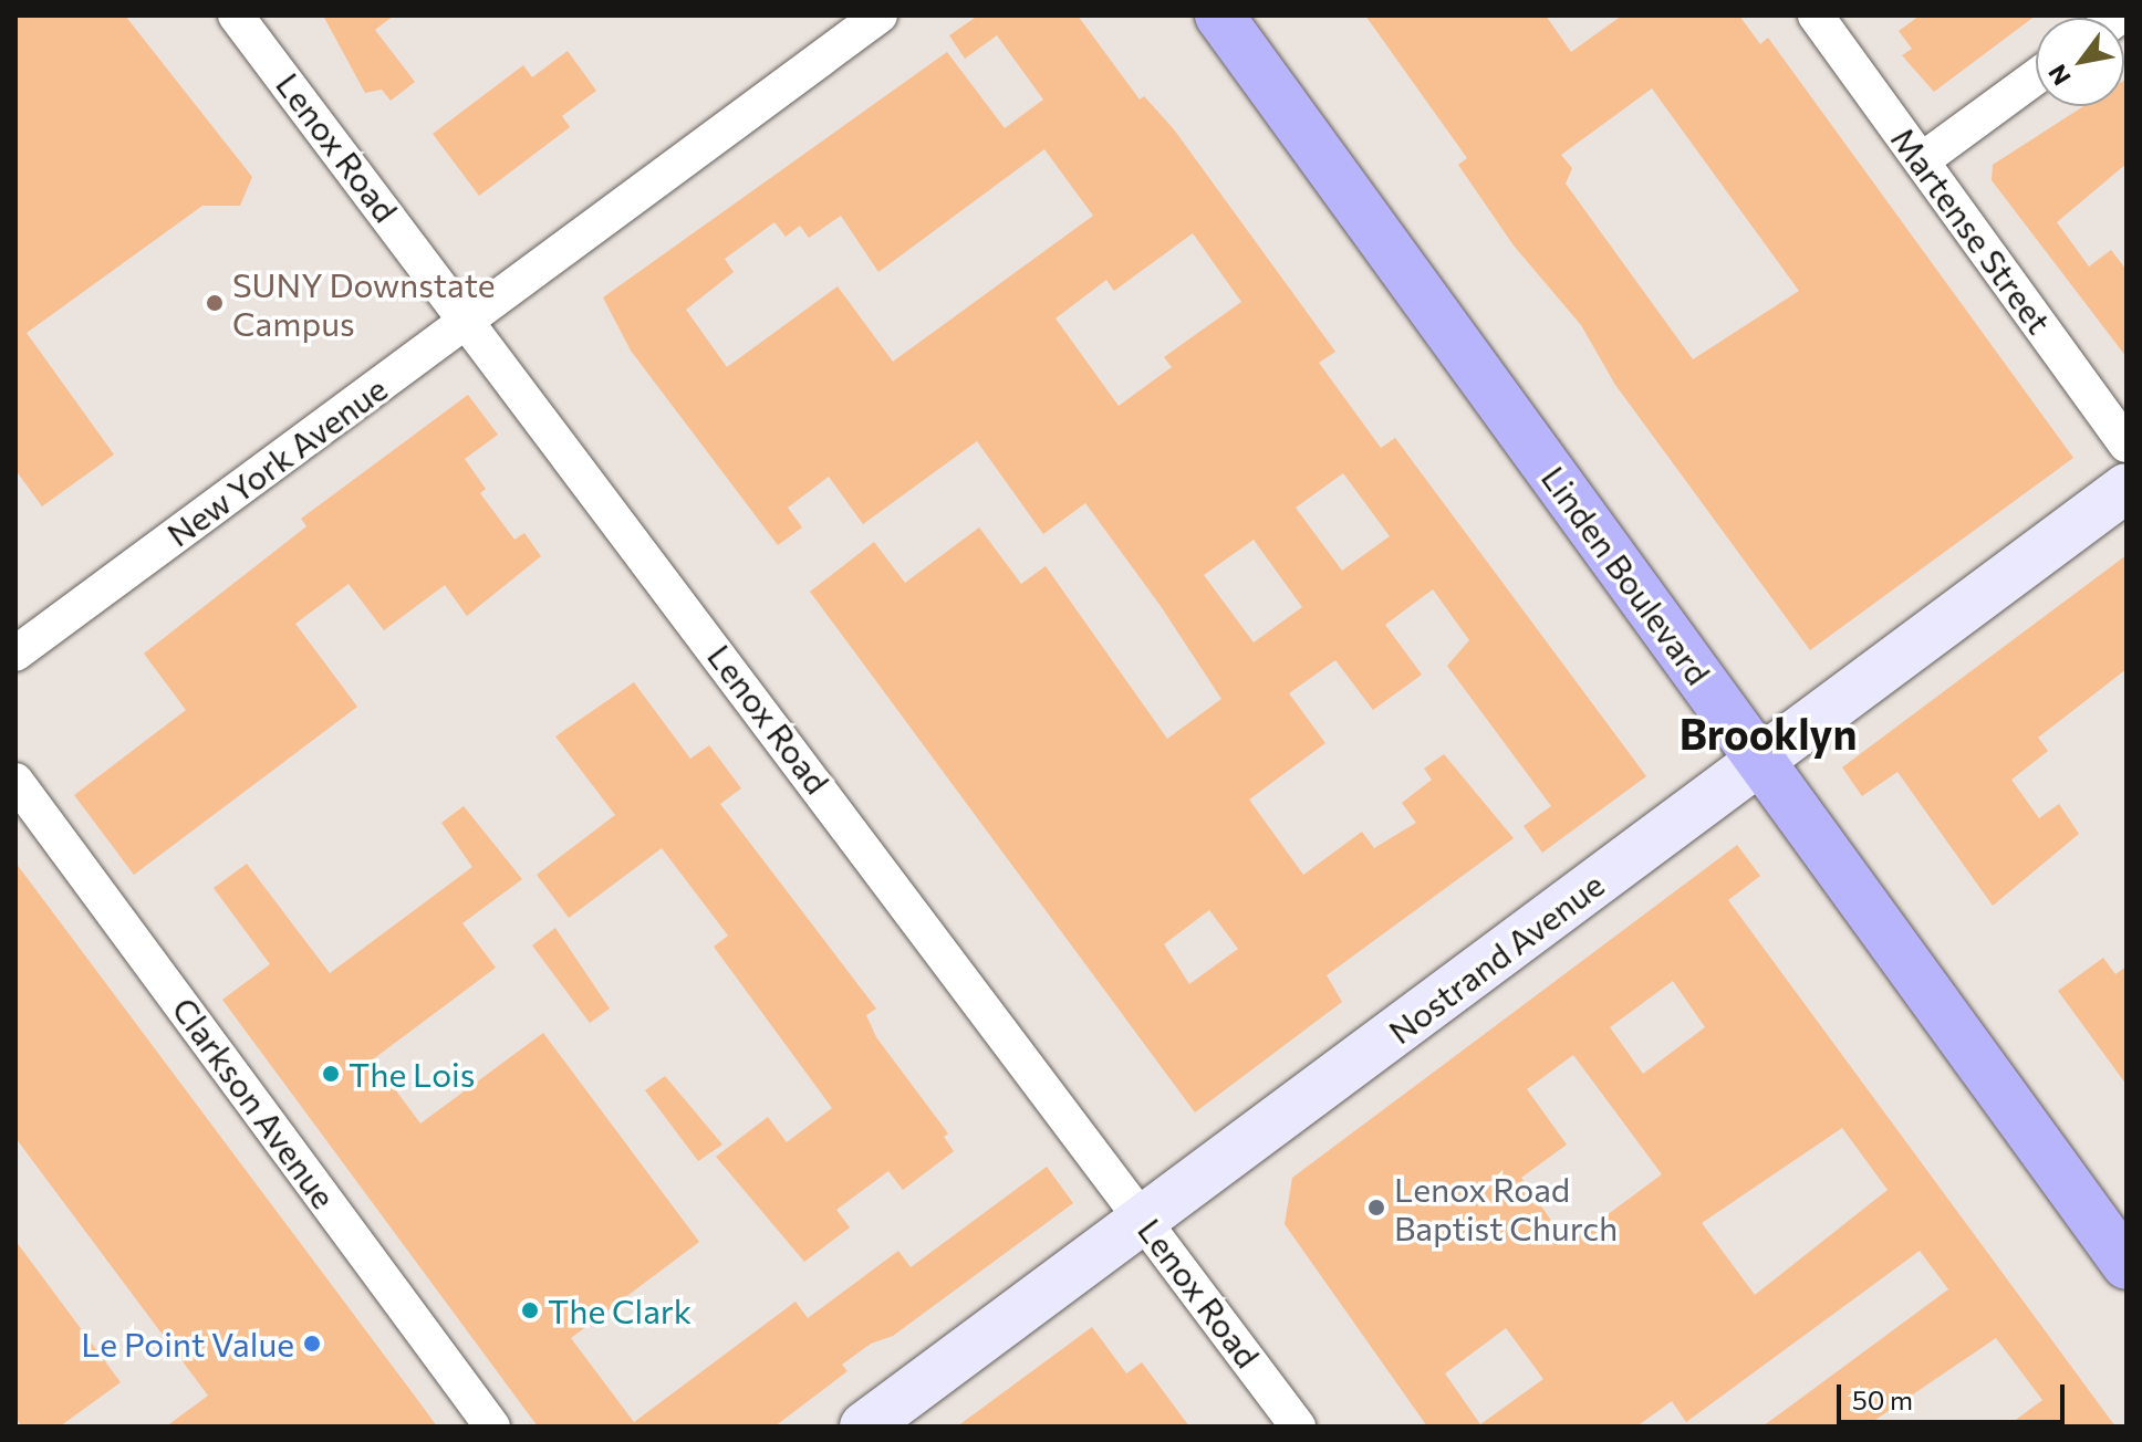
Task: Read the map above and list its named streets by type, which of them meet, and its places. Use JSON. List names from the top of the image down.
{
  "streets": {
    "highway": ["Linden Boulevard"],
    "main road": ["Nostrand Avenue"],
    "street": [
      "Lenox Road",
      "Martense Street",
      "New York Avenue",
      "Clarkson Avenue"
    ]
  },
  "crossings": [
    ["Lenox Road", "New York Avenue"],
    ["Lenox Road", "Nostrand Avenue"],
    ["Linden Boulevard", "Nostrand Avenue"]
  ],
  "districts": ["Brooklyn"],
  "places": [
    "SUNY Downstate Campus",
    "The Lois",
    "Lenox Road Baptist Church",
    "The Clark",
    "Le Point Value"
  ],
  "scale_bar": "50 m",
  "north": "bottom left"
}
